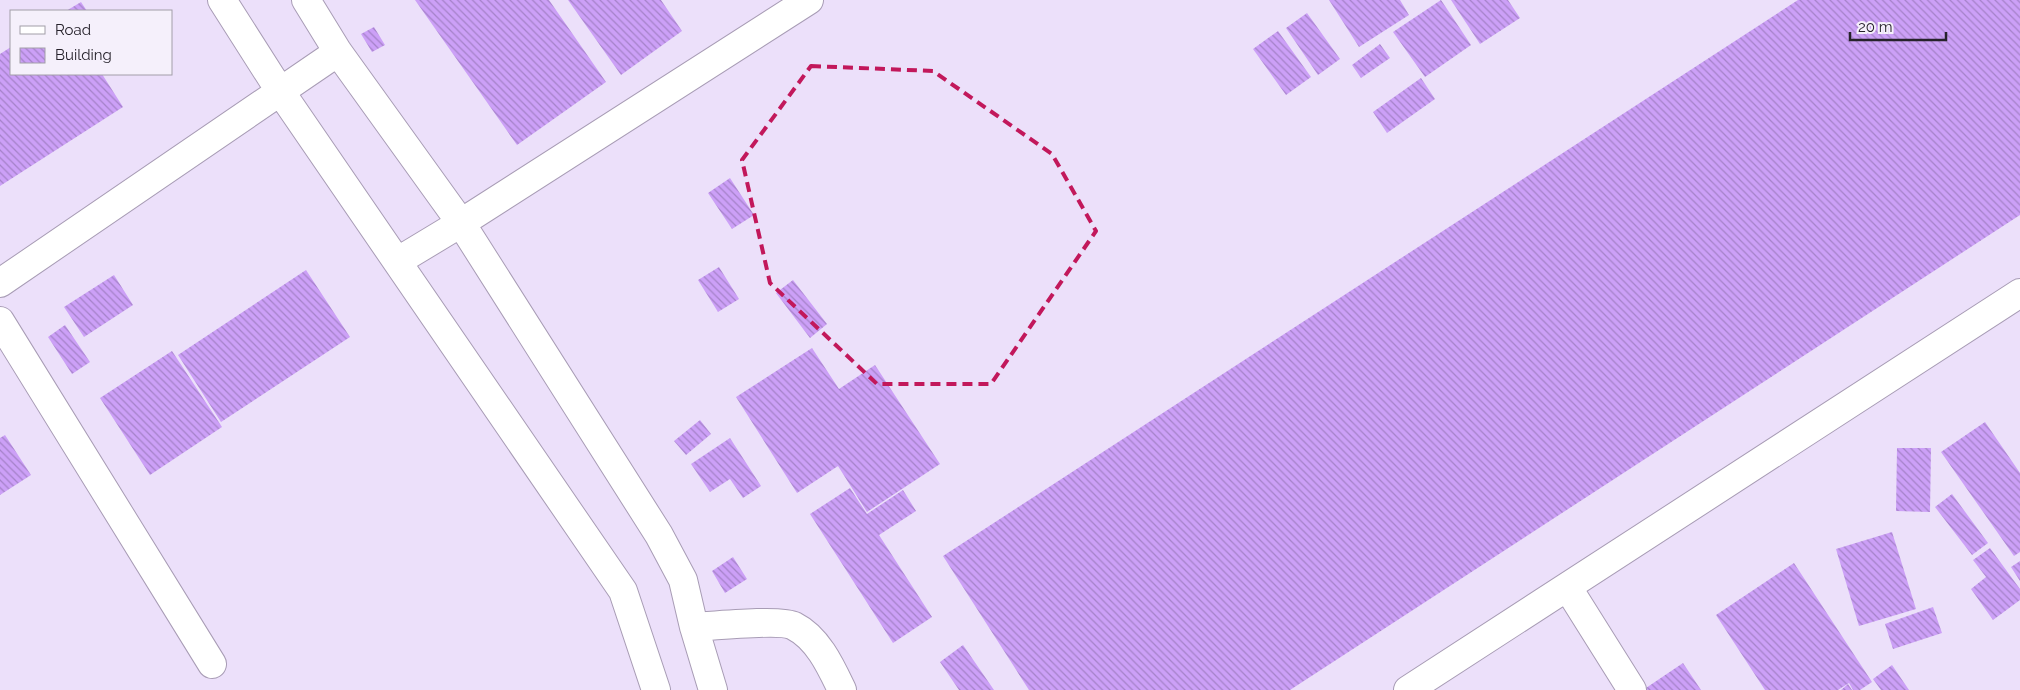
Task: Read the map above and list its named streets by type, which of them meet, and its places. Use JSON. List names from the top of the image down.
{
  "legend": ["Road", "Building"],
  "scale_bar": "20 m"
}
